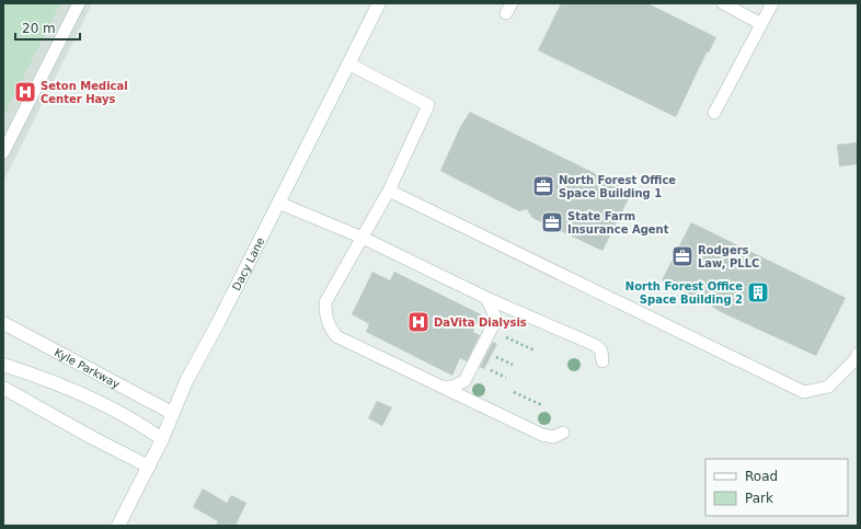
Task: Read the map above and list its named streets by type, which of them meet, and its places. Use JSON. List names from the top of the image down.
{
  "streets": {
    "street": ["Dacy Lane", "Kyle Parkway"]
  },
  "crossings": [
    ["Dacy Lane", "Kyle Parkway"]
  ],
  "places": {
    "hospital": ["Seton Medical Center Hays", "DaVita Dialysis"],
    "office": ["North Forest Office Space Building 1", "State Farm Insurance Agent", "Rodgers Law, PLLC"],
    "building": ["North Forest Office Space Building 2"]
  },
  "legend": ["Road", "Park"],
  "scale_bar": "20 m"
}
